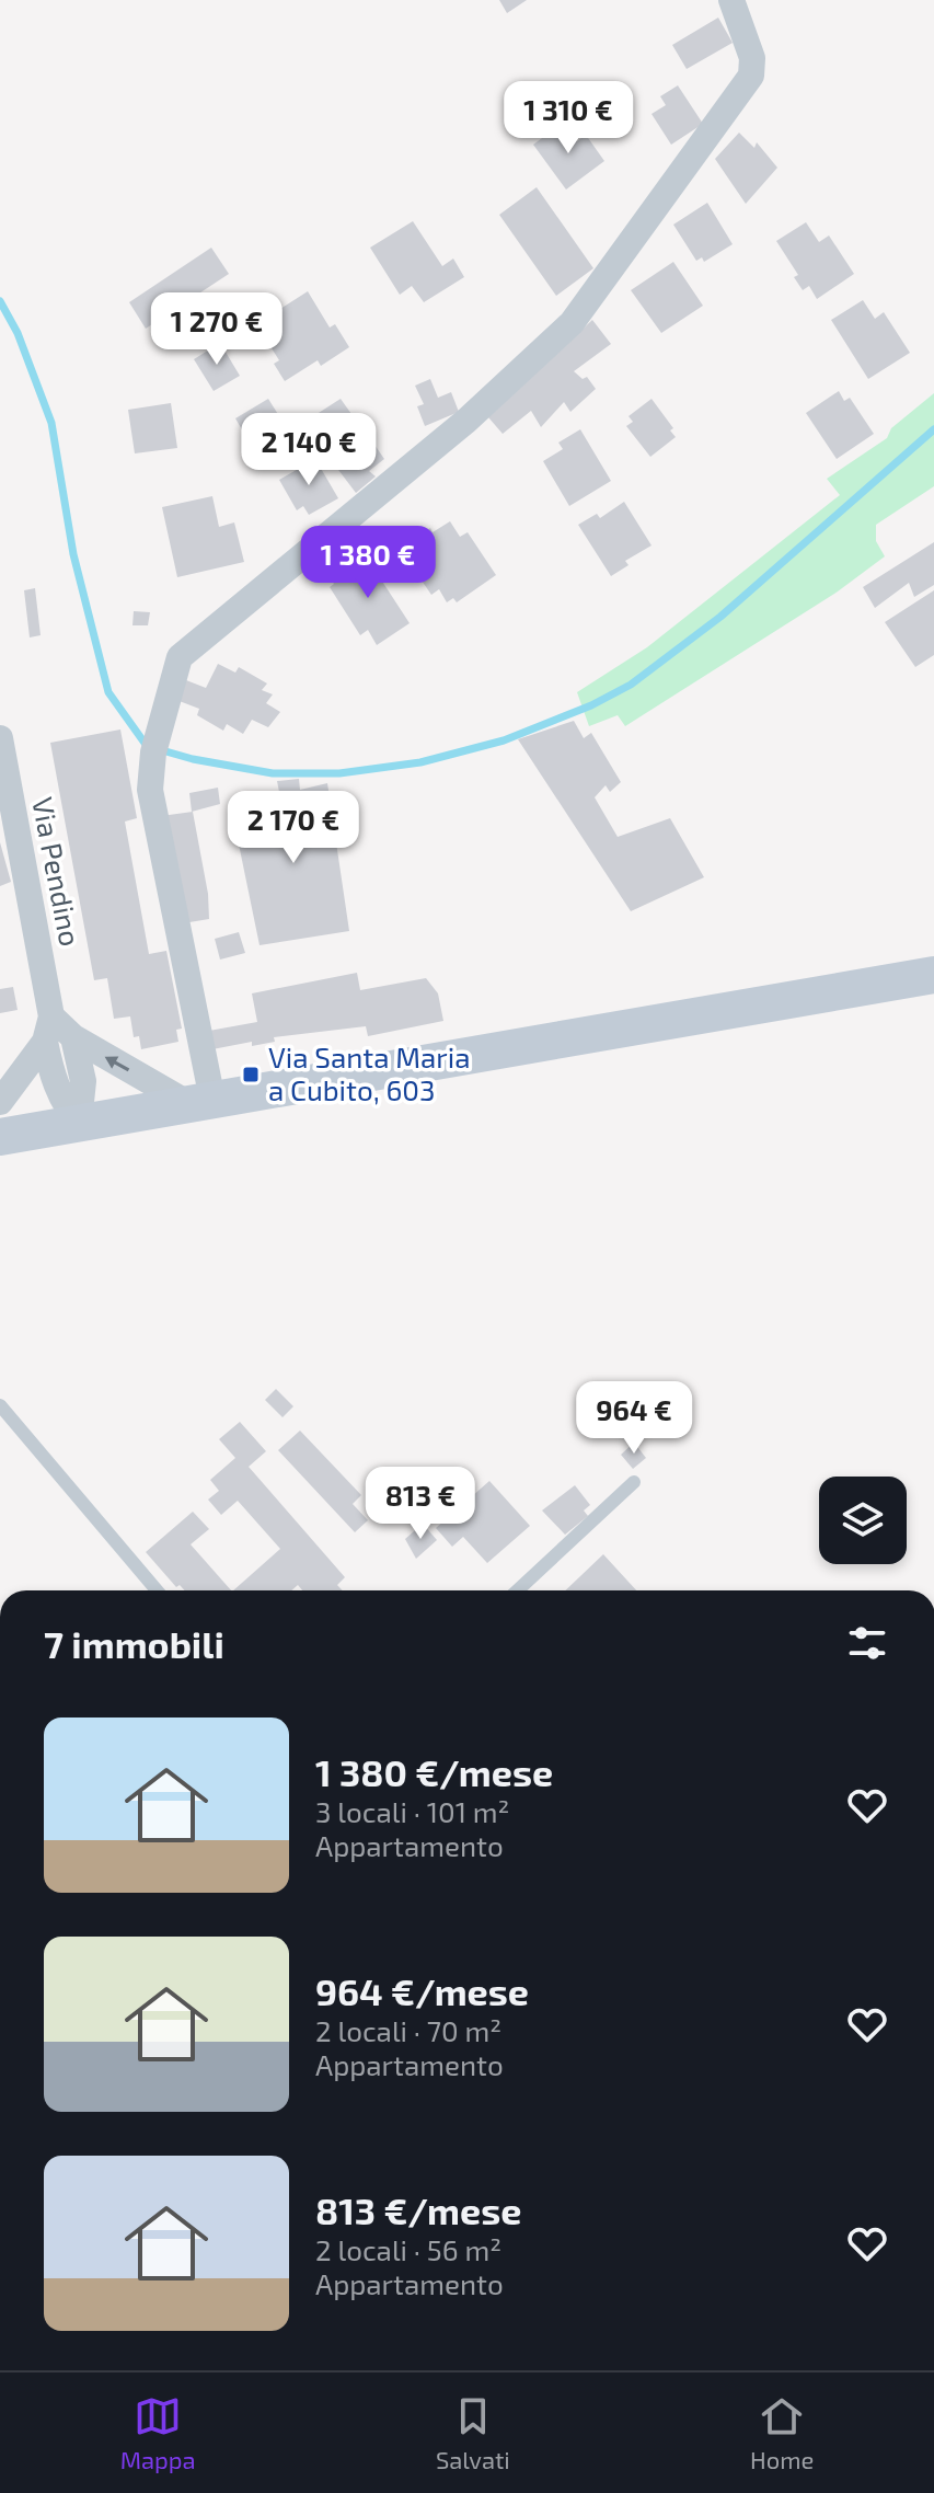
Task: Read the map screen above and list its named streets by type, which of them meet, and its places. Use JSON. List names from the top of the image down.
{
  "streets": {
    "street": ["Via Pendino"]
  },
  "places": {
    "transit": ["Via Santa Maria a Cubito, 603"]
  },
  "page": {
    "price": [
      "1 310 €",
      "1 270 €",
      "2 140 €",
      "1 380 €",
      "2 170 €",
      "964 €",
      "813 €"
    ],
    "heading": "7 immobili",
    "list": [
      {
        "name": "1 380 €/mese",
        "note": "3 locali · 101 m² · Appartamento"
      },
      {
        "name": "964 €/mese",
        "note": "2 locali · 70 m² · Appartamento"
      },
      {
        "name": "813 €/mese",
        "note": "2 locali · 56 m² · Appartamento"
      }
    ],
    "tabs": ["Mappa", "Salvati", "Home"]
  }
}
